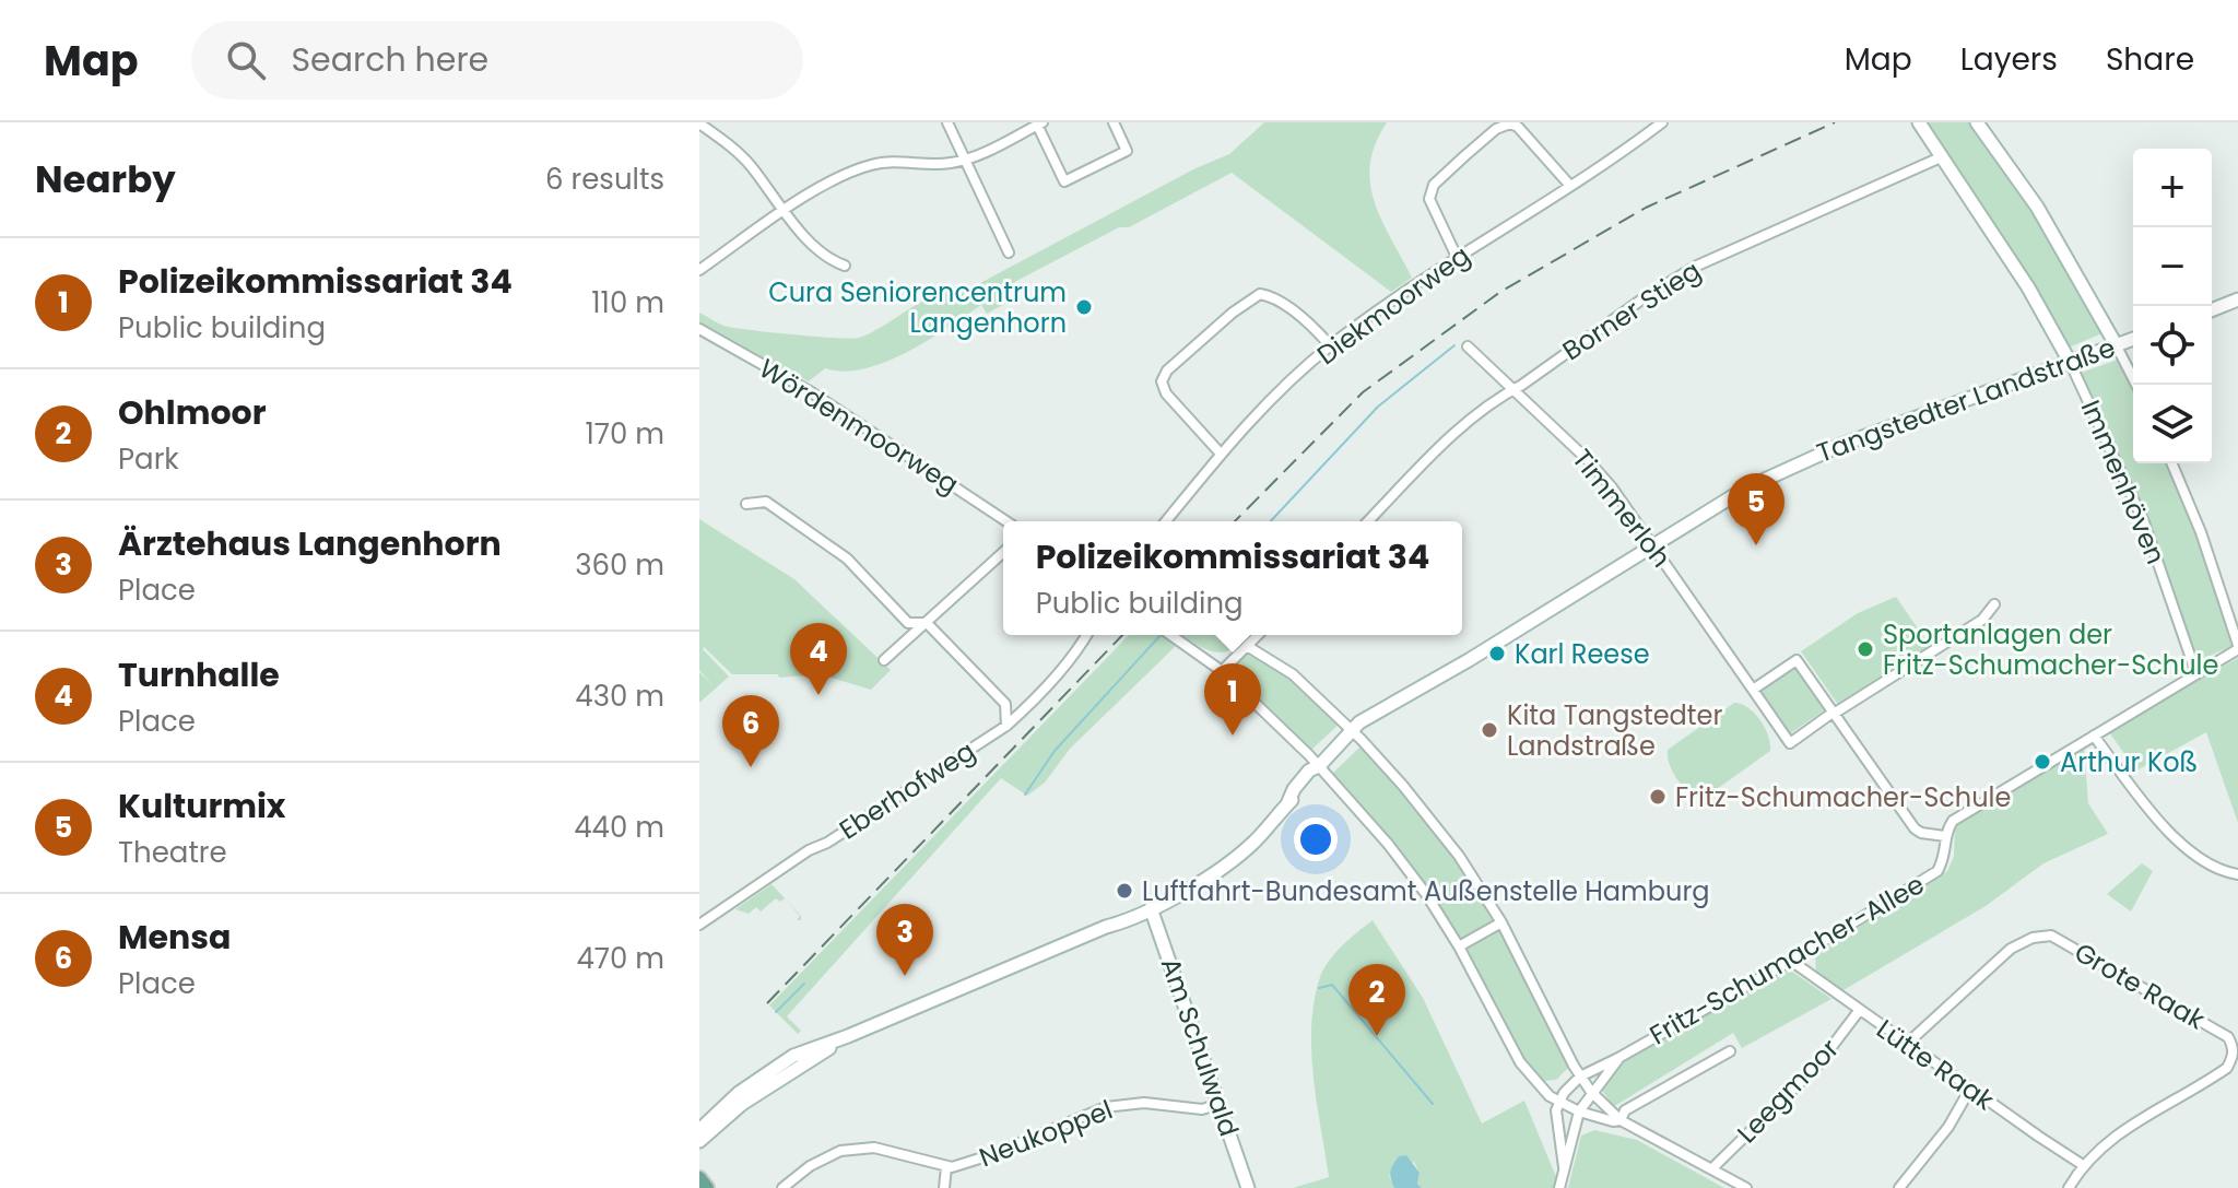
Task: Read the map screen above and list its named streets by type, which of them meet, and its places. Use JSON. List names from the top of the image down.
{
  "streets": {
    "street": [
      "Diekmoorweg",
      "Borner Stieg",
      "Tangstedter Landstraße",
      "Wördenmoorweg",
      "Immenhöven",
      "Timmerloh",
      "Eberhofweg",
      "Fritz-Schumacher-Allee",
      "Grote Raak",
      "Am Schulwald",
      "Lütte Raak",
      "Leegmoor",
      "Neukoppel"
    ]
  },
  "crossings": [
    ["Borner Stieg", "Immenhöven"],
    ["Borner Stieg", "Timmerloh"],
    ["Tangstedter Landstraße", "Immenhöven"],
    ["Tangstedter Landstraße", "Timmerloh"],
    ["Tangstedter Landstraße", "Am Schulwald"],
    ["Immenhöven", "Fritz-Schumacher-Allee"],
    ["Fritz-Schumacher-Allee", "Lütte Raak"],
    ["Grote Raak", "Lütte Raak"],
    ["Am Schulwald", "Neukoppel"],
    ["Lütte Raak", "Leegmoor"]
  ],
  "places": [
    "Cura Seniorencentrum Langenhorn",
    "Sportanlagen der Fritz-Schumacher-Schule",
    "Karl Reese",
    "Kita Tangstedter Landstraße",
    "Arthur Koß",
    "Fritz-Schumacher-Schule",
    "Luftfahrt-Bundesamt Außenstelle Hamburg"
  ],
  "page": {
    "header": "Map",
    "search": "Search here",
    "nav": ["Map", "Layers", "Share"],
    "heading": ["Nearby", "6 results"],
    "map_buttons": ["+", "−"],
    "list": [
      {
        "mark": "1",
        "name": "Polizeikommissariat 34",
        "note": "Public building",
        "value": "110 m"
      },
      {
        "mark": "2",
        "name": "Ohlmoor",
        "note": "Park",
        "value": "170 m"
      },
      {
        "mark": "3",
        "name": "Ärztehaus Langenhorn",
        "note": "Place",
        "value": "360 m"
      },
      {
        "mark": "4",
        "name": "Turnhalle",
        "note": "Place",
        "value": "430 m"
      },
      {
        "mark": "5",
        "name": "Kulturmix",
        "note": "Theatre",
        "value": "440 m"
      },
      {
        "mark": "6",
        "name": "Mensa",
        "note": "Place",
        "value": "470 m"
      }
    ],
    "pins": [
      "5",
      "4",
      "1",
      "6",
      "3",
      "2"
    ],
    "popup": ["Polizeikommissariat 34", "Public building"]
  }
}
